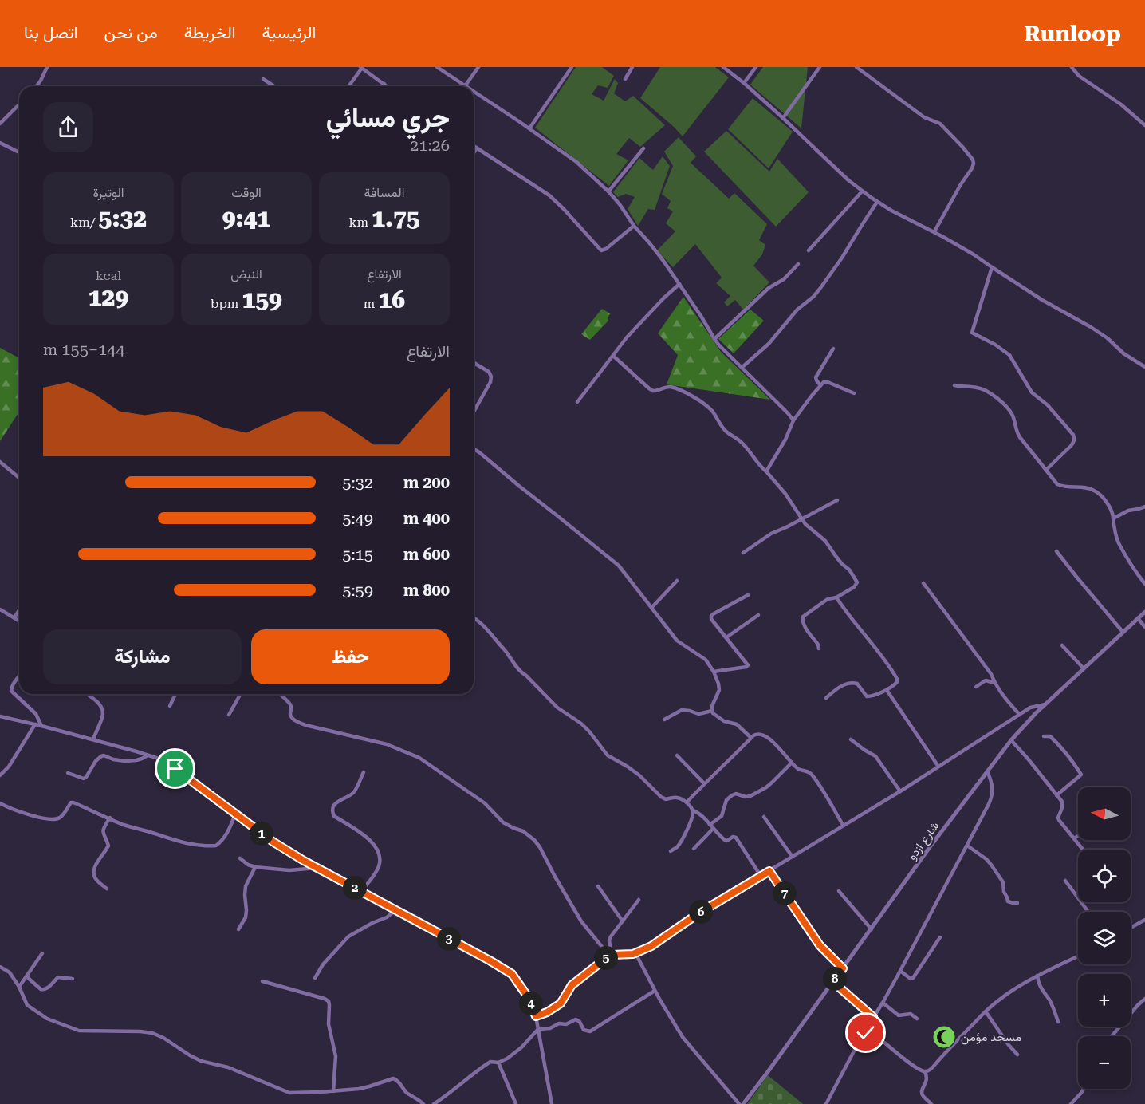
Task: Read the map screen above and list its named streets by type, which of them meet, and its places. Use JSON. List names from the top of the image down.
{
  "streets": {
    "street": ["شارع ازدو"]
  },
  "places": {
    "mosque": ["مسجد مؤمن"]
  },
  "north": "left",
  "page": {
    "header": "Runloop",
    "nav": [
      "الرئيسية",
      "الخريطة",
      "من نحن",
      "اتصل بنا"
    ],
    "heading": ["جري مسائي", "21:26"],
    "stats": [
      ["المسافة", "1.75 km"],
      ["الوقت", "9:41"],
      ["الوتيرة", "5:32 /km"],
      ["الارتفاع", "16 m"],
      ["النبض", "159 bpm"],
      ["kcal", "129"]
    ],
    "chart": ["الارتفاع", "144–155 m"],
    "list": [
      {
        "name": "200 m",
        "note": "5:32"
      },
      {
        "name": "400 m",
        "note": "5:49"
      },
      {
        "name": "600 m",
        "note": "5:15"
      },
      {
        "name": "800 m",
        "note": "5:59"
      }
    ],
    "buttons": ["حفظ", "مشاركة"],
    "map_buttons": ["+", "−"],
    "pins": [
      "1",
      "2",
      "7",
      "6",
      "3",
      "5",
      "8",
      "4"
    ]
  }
}
